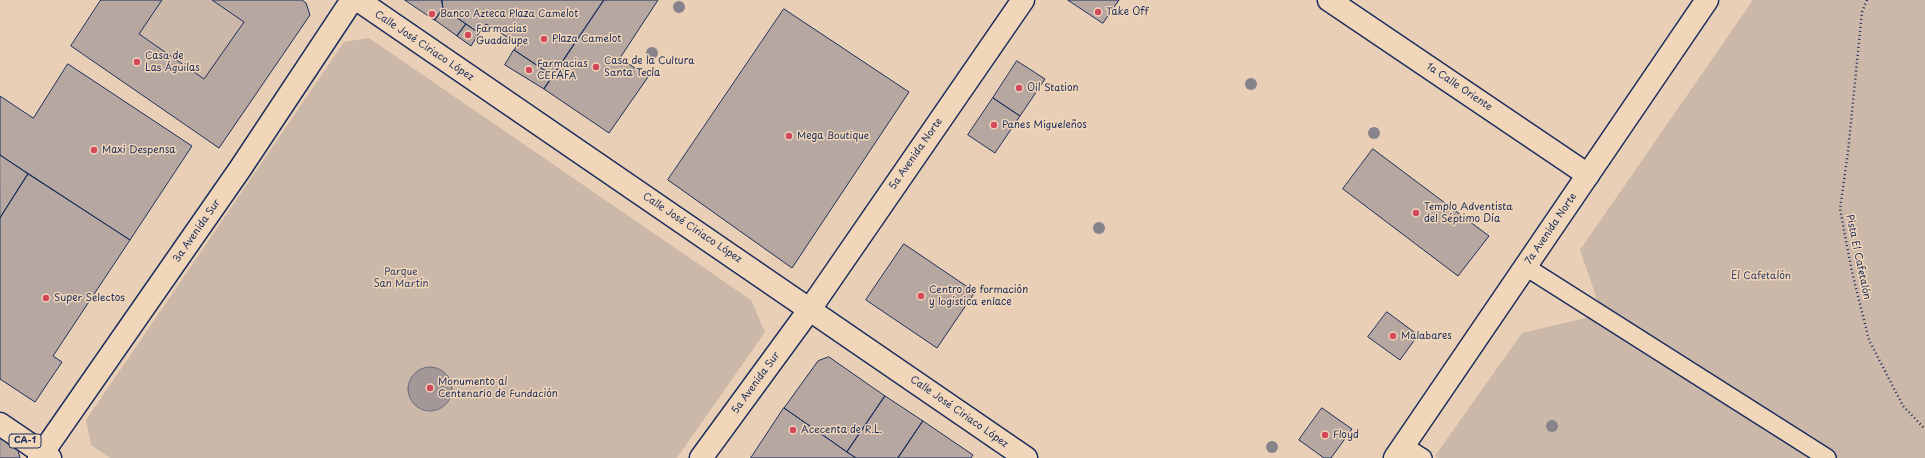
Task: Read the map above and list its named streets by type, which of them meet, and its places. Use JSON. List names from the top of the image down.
{
  "streets": {
    "street": [
      "Calle José Ciriaco López",
      "1a Calle Oriente",
      "5a Avenida Norte",
      "7a Avenida Norte",
      "3a Avenida Sur",
      "5a Avenida Sur",
      "CA-1"
    ],
    "path": ["Pista El Cafetalón"]
  },
  "crossings": [
    ["Calle José Ciriaco López", "5a Avenida Norte"],
    ["Calle José Ciriaco López", "5a Avenida Sur"],
    ["1a Calle Oriente", "7a Avenida Norte"],
    ["5a Avenida Norte", "5a Avenida Sur"],
    ["3a Avenida Sur", "CA-1"]
  ],
  "parks": ["Parque San Martín", "El Cafetalón"],
  "places": [
    "Take Off",
    "Banco Azteca Plaza Camelot",
    "Farmacias Guadalupe",
    "Plaza Camelot",
    "Casa de Las Águilas",
    "Casa de la Cultura Santa Tecla",
    "Farmacias CEFAFA",
    "Oil Station",
    "Panes Migueleños",
    "Mega Boutique",
    "Maxi Despensa",
    "Templo Adventista del Séptimo Día",
    "Centro de formación y logística enlace",
    "Super Selectos",
    "Malabares",
    "Monumento al Centenario de Fundación",
    "Acecenta de R.L.",
    "Floyd"
  ]
}
